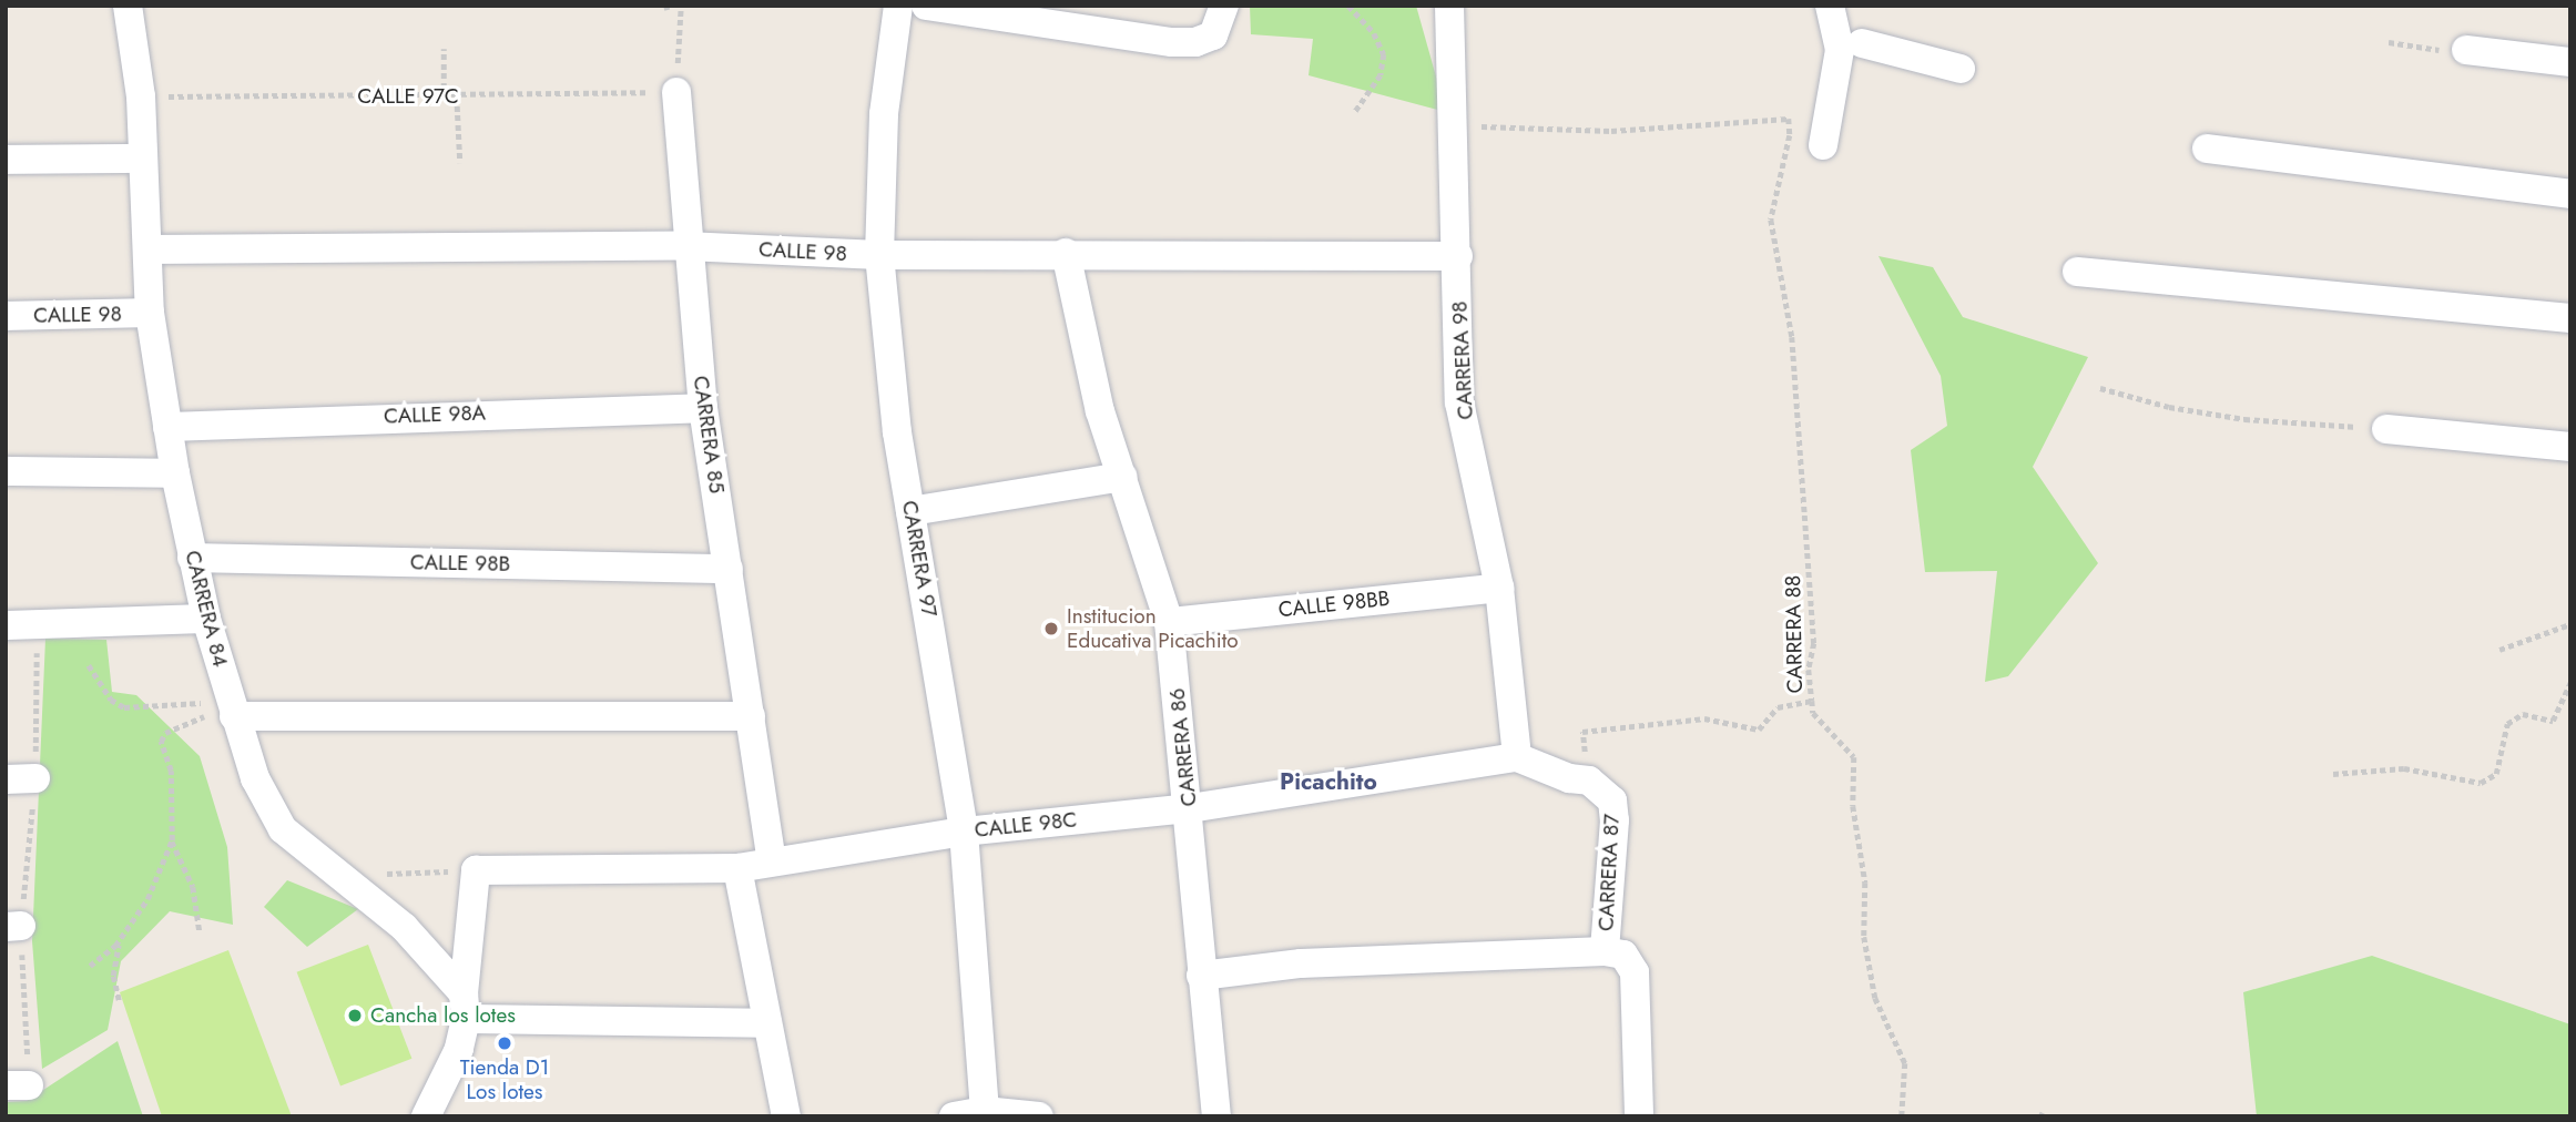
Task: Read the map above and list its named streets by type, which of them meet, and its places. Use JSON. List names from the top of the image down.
{
  "streets": {
    "street": [
      "CALLE 98",
      "CARRERA 98",
      "CALLE 98A",
      "CARRERA 85",
      "CARRERA 97",
      "CALLE 98B",
      "CALLE 98BB",
      "CARRERA 84",
      "CARRERA 86",
      "CALLE 98C",
      "CARRERA 87"
    ],
    "path": ["CALLE 97C", "CARRERA 88"]
  },
  "crossings": [
    ["CALLE 97C", "CARRERA 85"],
    ["CALLE 97C", "CARRERA 84"],
    ["CALLE 98", "CARRERA 98"],
    ["CALLE 98", "CARRERA 85"],
    ["CALLE 98", "CARRERA 97"],
    ["CALLE 98", "CARRERA 84"],
    ["CALLE 98", "CARRERA 86"],
    ["CARRERA 98", "CALLE 98BB"],
    ["CARRERA 98", "CARRERA 88"],
    ["CARRERA 98", "CALLE 98C"],
    ["CALLE 98A", "CARRERA 85"],
    ["CALLE 98A", "CARRERA 84"],
    ["CARRERA 85", "CALLE 98B"],
    ["CARRERA 85", "CALLE 98C"],
    ["CARRERA 97", "CALLE 98C"],
    ["CALLE 98B", "CARRERA 84"],
    ["CALLE 98BB", "CARRERA 86"],
    ["CARRERA 86", "CALLE 98C"]
  ],
  "districts": ["Picachito"],
  "places": ["Institucion Educativa Picachito", "Cancha los lotes", "Tienda D1 Los lotes"]
}
